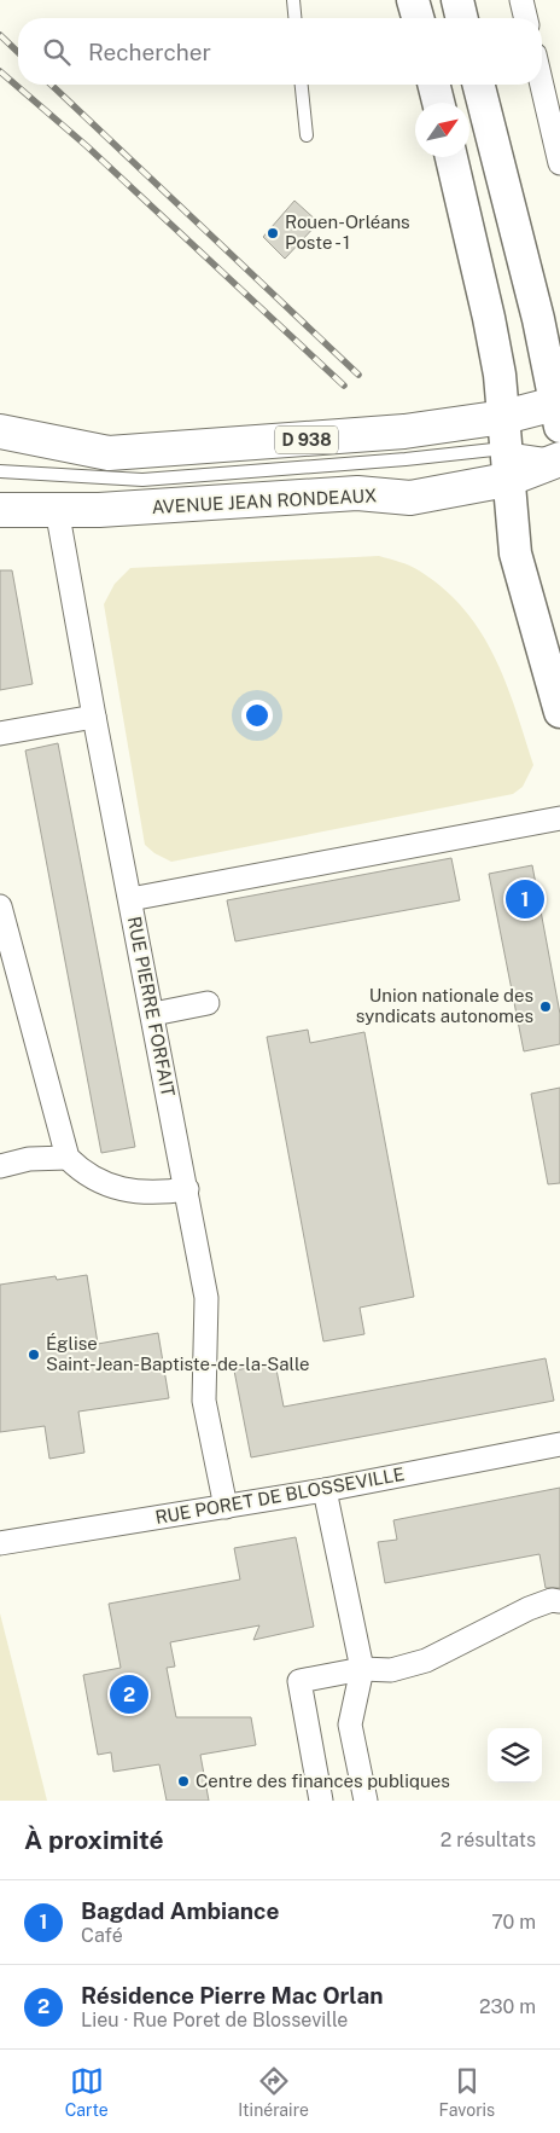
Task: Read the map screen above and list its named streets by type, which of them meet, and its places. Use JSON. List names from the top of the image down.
{
  "streets": {
    "main road": ["D 938", "AVENUE JEAN RONDEAUX"],
    "street": ["RUE PIERRE FORFAIT", "RUE PORET DE BLOSSEVILLE"]
  },
  "crossings": [
    ["AVENUE JEAN RONDEAUX", "RUE PIERRE FORFAIT"],
    ["RUE PIERRE FORFAIT", "RUE PORET DE BLOSSEVILLE"]
  ],
  "places": [
    "Rouen-Orléans Poste - 1",
    "Union nationale des syndicats autonomes",
    "Église Saint-Jean-Baptiste-de-la-Salle",
    "Centre des finances publiques"
  ],
  "north": "top right",
  "page": {
    "search": "Rechercher",
    "pins": ["1", "2"],
    "heading": ["À proximité", "2 résultats"],
    "list": [
      {
        "mark": "1",
        "name": "Bagdad Ambiance",
        "note": "Café",
        "value": "70 m"
      },
      {
        "mark": "2",
        "name": "Résidence Pierre Mac Orlan",
        "note": "Lieu · Rue Poret de Blosseville",
        "value": "230 m"
      }
    ],
    "nav": ["Carte", "Itinéraire", "Favoris"]
  }
}
